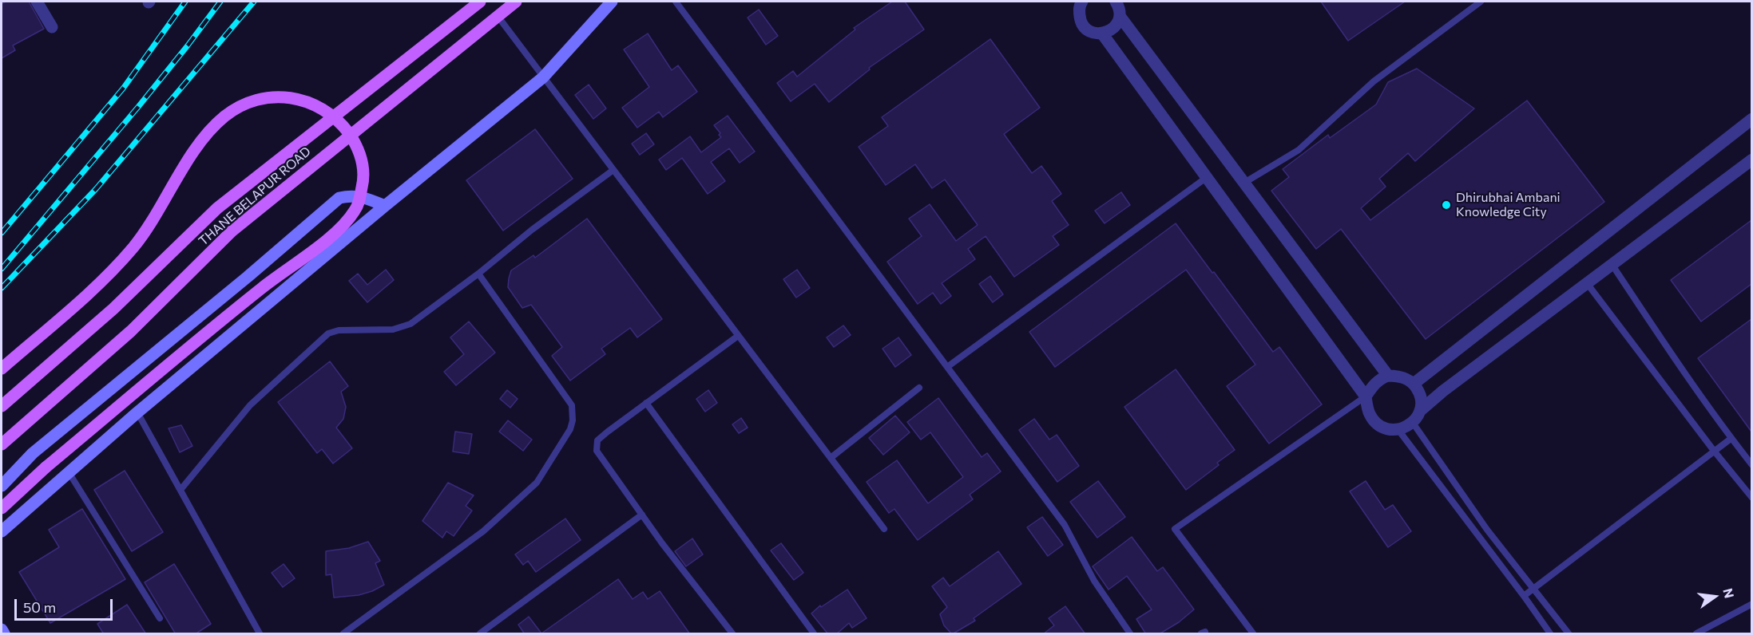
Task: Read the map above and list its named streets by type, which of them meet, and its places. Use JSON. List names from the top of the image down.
{
  "streets": {
    "main road": ["THANE BELAPUR ROAD"]
  },
  "places": ["Dhirubhai Ambani Knowledge City"],
  "scale_bar": "50 m",
  "north": "right"
}
